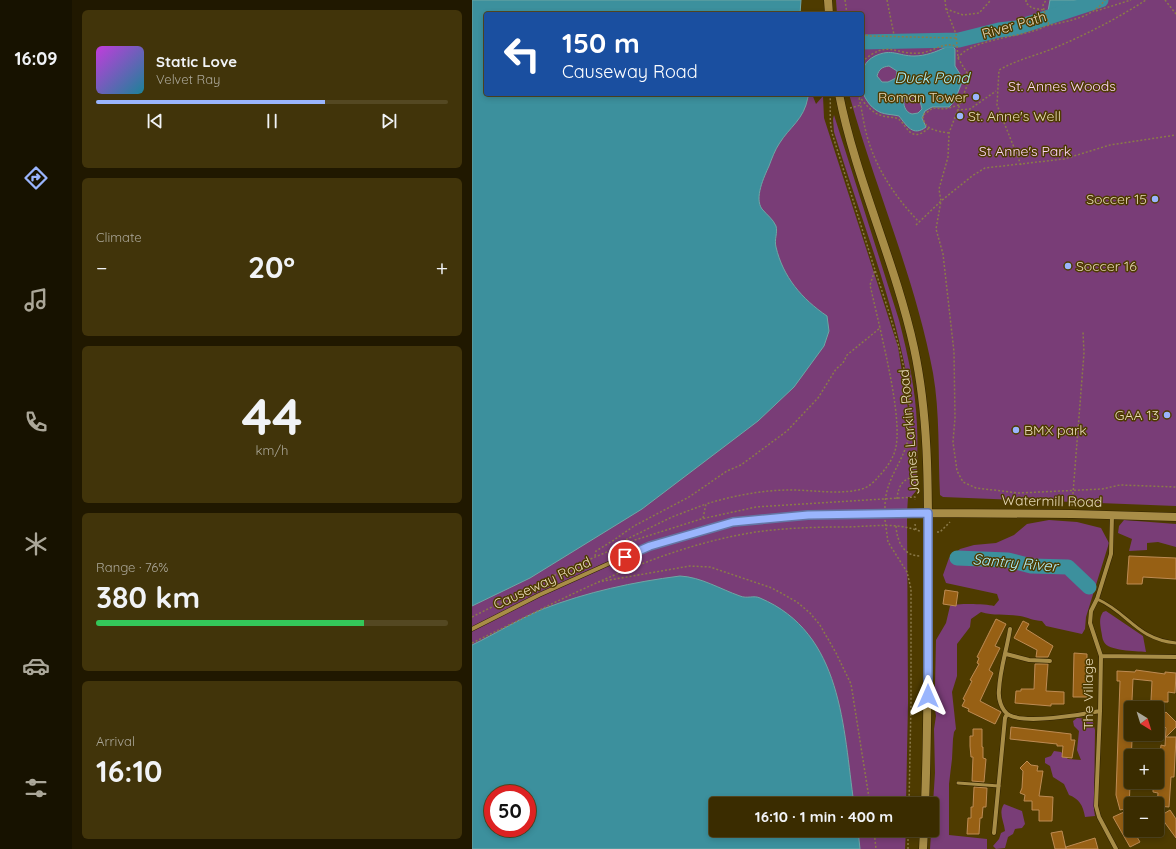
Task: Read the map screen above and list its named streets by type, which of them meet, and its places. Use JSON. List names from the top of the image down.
{
  "streets": {
    "main road": ["James Larkin Road", "Watermill Road"],
    "street": ["Causeway Road", "The Village"],
    "path": ["River Path"]
  },
  "crossings": [
    ["James Larkin Road", "Watermill Road"],
    ["James Larkin Road", "Causeway Road"],
    ["Watermill Road", "Causeway Road"],
    ["Watermill Road", "The Village"]
  ],
  "water": ["Duck Pond", "Santry River"],
  "parks": ["St. Annes Woods", "St Anne's Park"],
  "places": [
    "Roman Tower",
    "St. Anne's Well",
    "Soccer 15",
    "Soccer 16",
    "GAA 13",
    "BMX park"
  ],
  "north": "bottom right",
  "page": {
    "tabs": "16:09",
    "turn": ["150 m", "Causeway Road"],
    "song": ["Static Love", "Velvet Ray"],
    "tile": [
      "Climate",
      ["44", "km/h"],
      ["Range · 76%", "380 km"],
      ["Arrival", "16:10"]
    ],
    "heat": ["−", "20°", "+"],
    "map_buttons": ["+", "−"],
    "limit": "50",
    "trip": "16:10 · 1 min · 400 m"
  }
}
